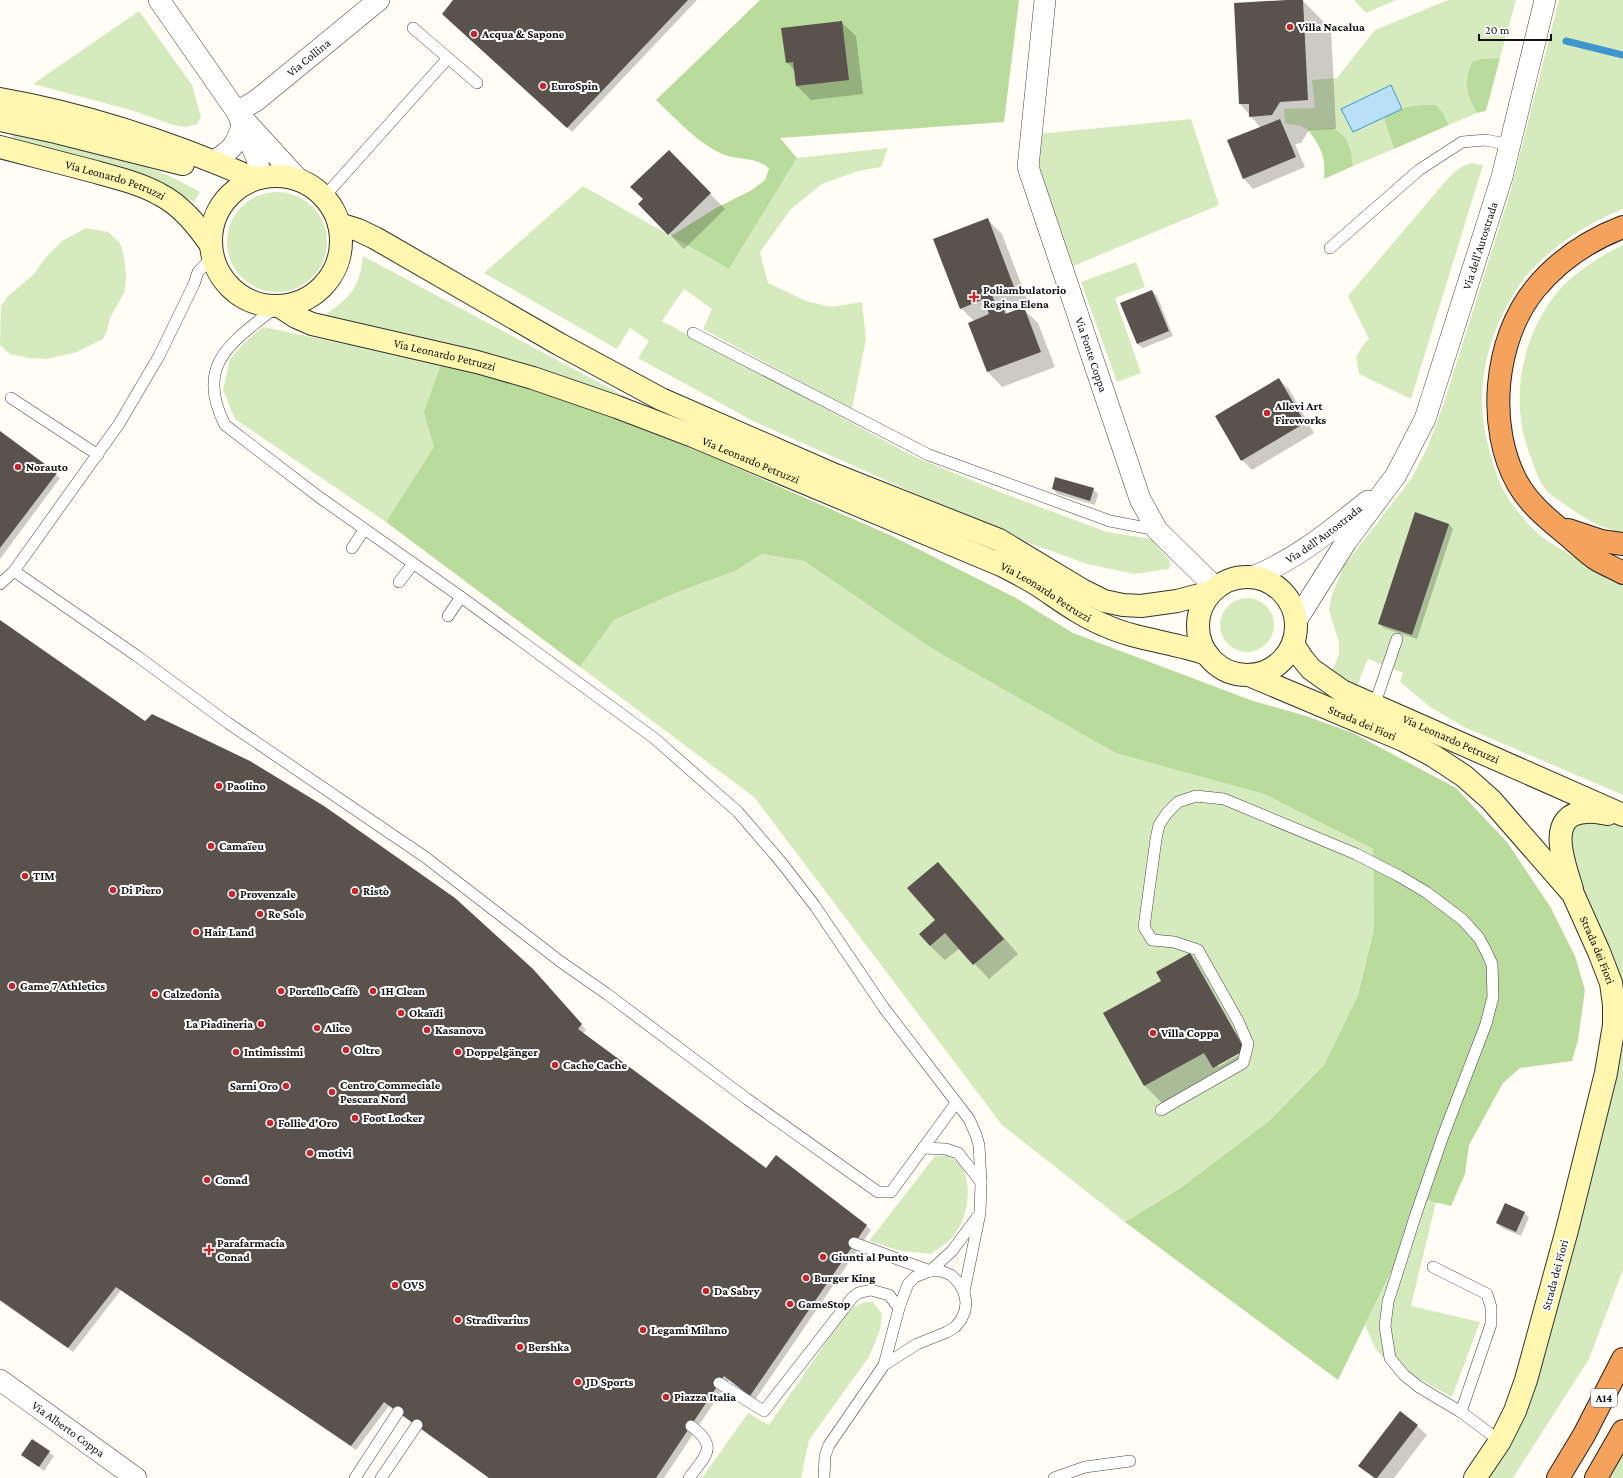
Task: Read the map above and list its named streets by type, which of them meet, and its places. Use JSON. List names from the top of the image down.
{
  "streets": {
    "highway": ["A14"],
    "main road": ["Via Leonardo Petruzzi", "Strada dei Fiori"],
    "street": [
      "Via Collina",
      "Via dell'Autostrada",
      "Via Fonte Coppa",
      "Via Alberto Coppa"
    ]
  },
  "crossings": [
    ["Via Leonardo Petruzzi", "Via dell'Autostrada"],
    ["Via Leonardo Petruzzi", "Via Fonte Coppa"],
    ["Via Leonardo Petruzzi", "Strada dei Fiori"],
    ["Via dell'Autostrada", "Via Fonte Coppa"],
    ["Via dell'Autostrada", "Strada dei Fiori"],
    ["Via Fonte Coppa", "Strada dei Fiori"]
  ],
  "places": {
    "other": [
      "Villa Nacalua",
      "Acqua & Sapone",
      "EuroSpin",
      "Allevi Art Fireworks",
      "Norauto",
      "Paolino",
      "Camaïeu",
      "TIM",
      "Di Piero",
      "Ristò",
      "Provenzale",
      "Re Sole",
      "Hair Land",
      "Game 7 Athletics",
      "Portello Caffè",
      "1H Clean",
      "Calzedonia",
      "Okaïdi",
      "La Piadineria",
      "Alice",
      "Kasanova",
      "Villa Coppa",
      "Oltre",
      "Intimissimi",
      "Doppelgänger",
      "Cache Cache",
      "Sarni Oro",
      "Centro Commeciale Pescara Nord",
      "Foot Locker",
      "Follie d'Oro",
      "motivi",
      "Conad",
      "Giunti al Punto",
      "Burger King",
      "OVS",
      "Da Sabry",
      "GameStop",
      "Stradivarius",
      "Legami Milano",
      "Bershka",
      "JD Sports",
      "Piazza Italia"
    ],
    "health": ["Poliambulatorio Regina Elena", "Parafarmacia Conad"]
  },
  "scale_bar": "20 m"
}
